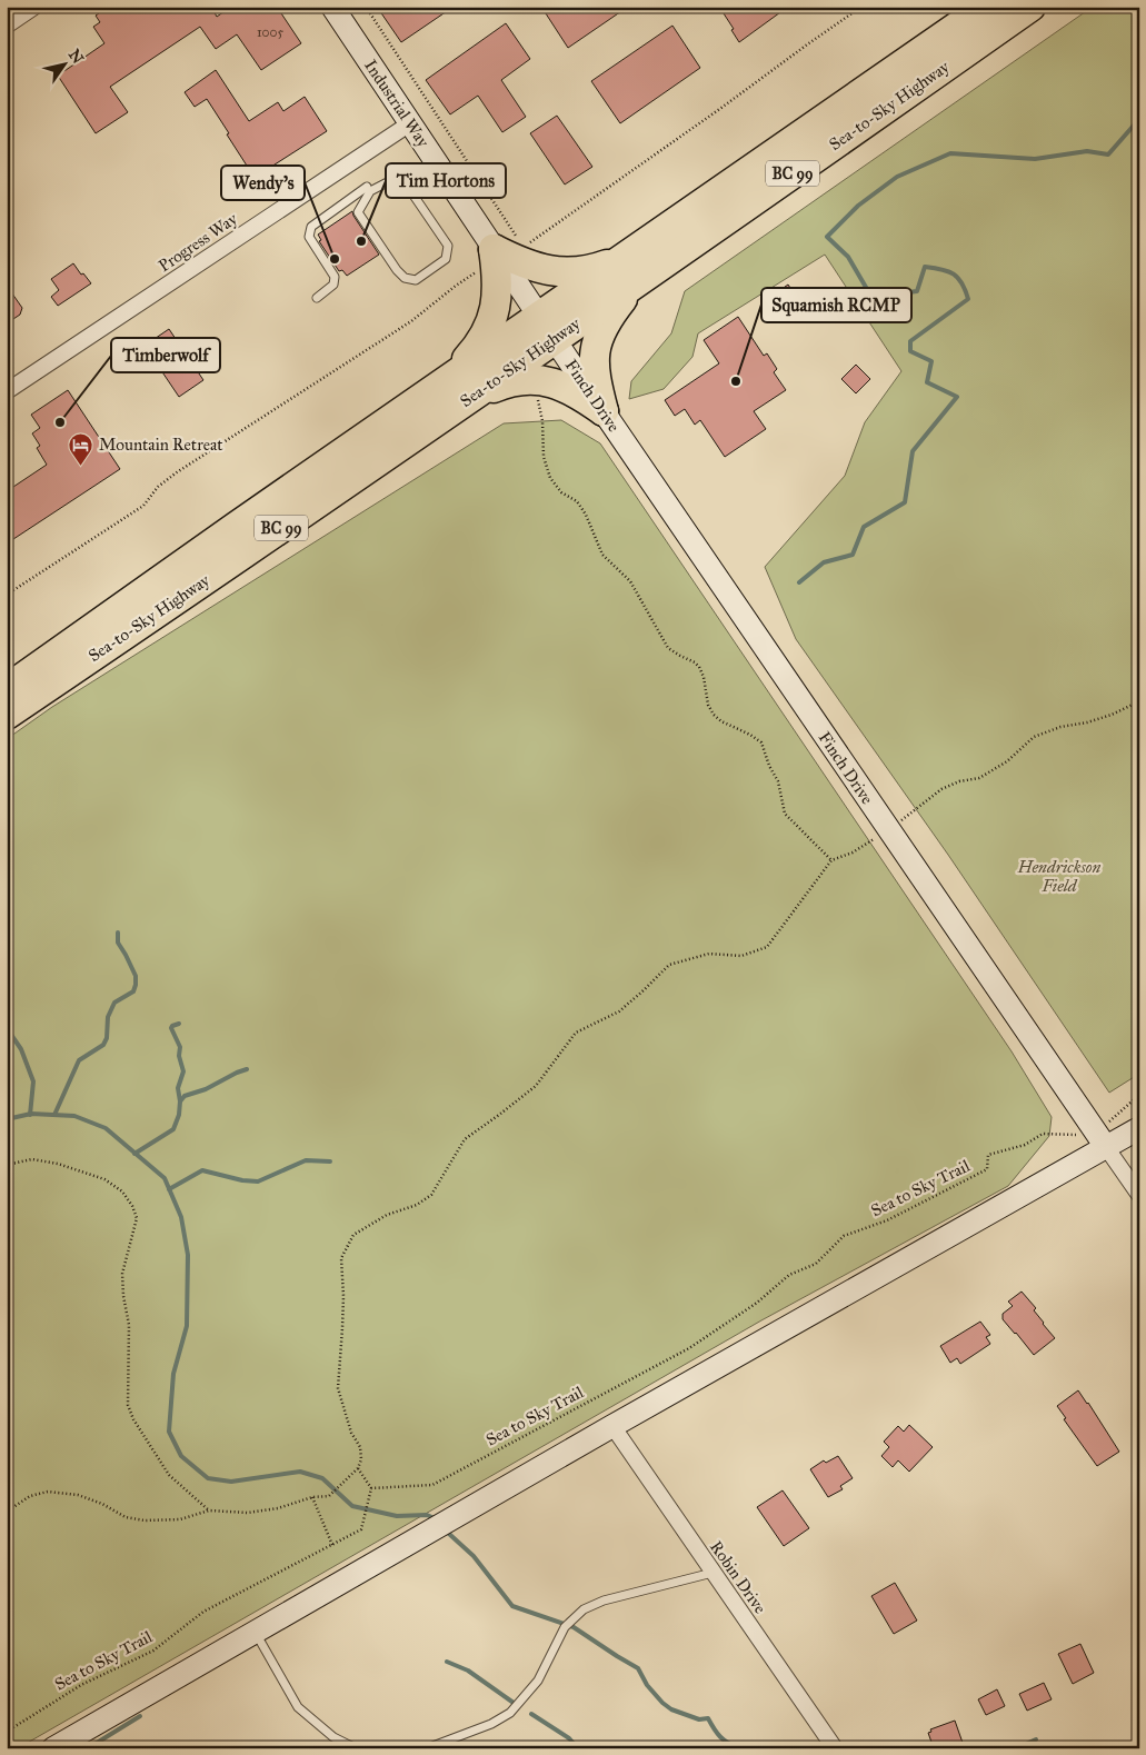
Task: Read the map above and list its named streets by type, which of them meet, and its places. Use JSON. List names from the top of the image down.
{
  "streets": {
    "highway": ["Sea-to-Sky Highway", "BC 99"],
    "street": [
      "Industrial Way",
      "Progress Way",
      "Finch Drive",
      "Robin Drive"
    ],
    "path": ["Sea to Sky Trail"]
  },
  "crossings": [
    ["Industrial Way", "Sea-to-Sky Highway"],
    ["Industrial Way", "Progress Way"],
    ["Industrial Way", "Finch Drive"],
    ["Sea-to-Sky Highway", "Finch Drive"]
  ],
  "parks": ["Hendrickson Field"],
  "places": {
    "other": [
      "Tim Hortons",
      "Wendy's",
      "Squamish RCMP",
      "Timberwolf"
    ],
    "hotel": ["Mountain Retreat"]
  },
  "house_numbers": ["1005"],
  "north": "top right"
}
